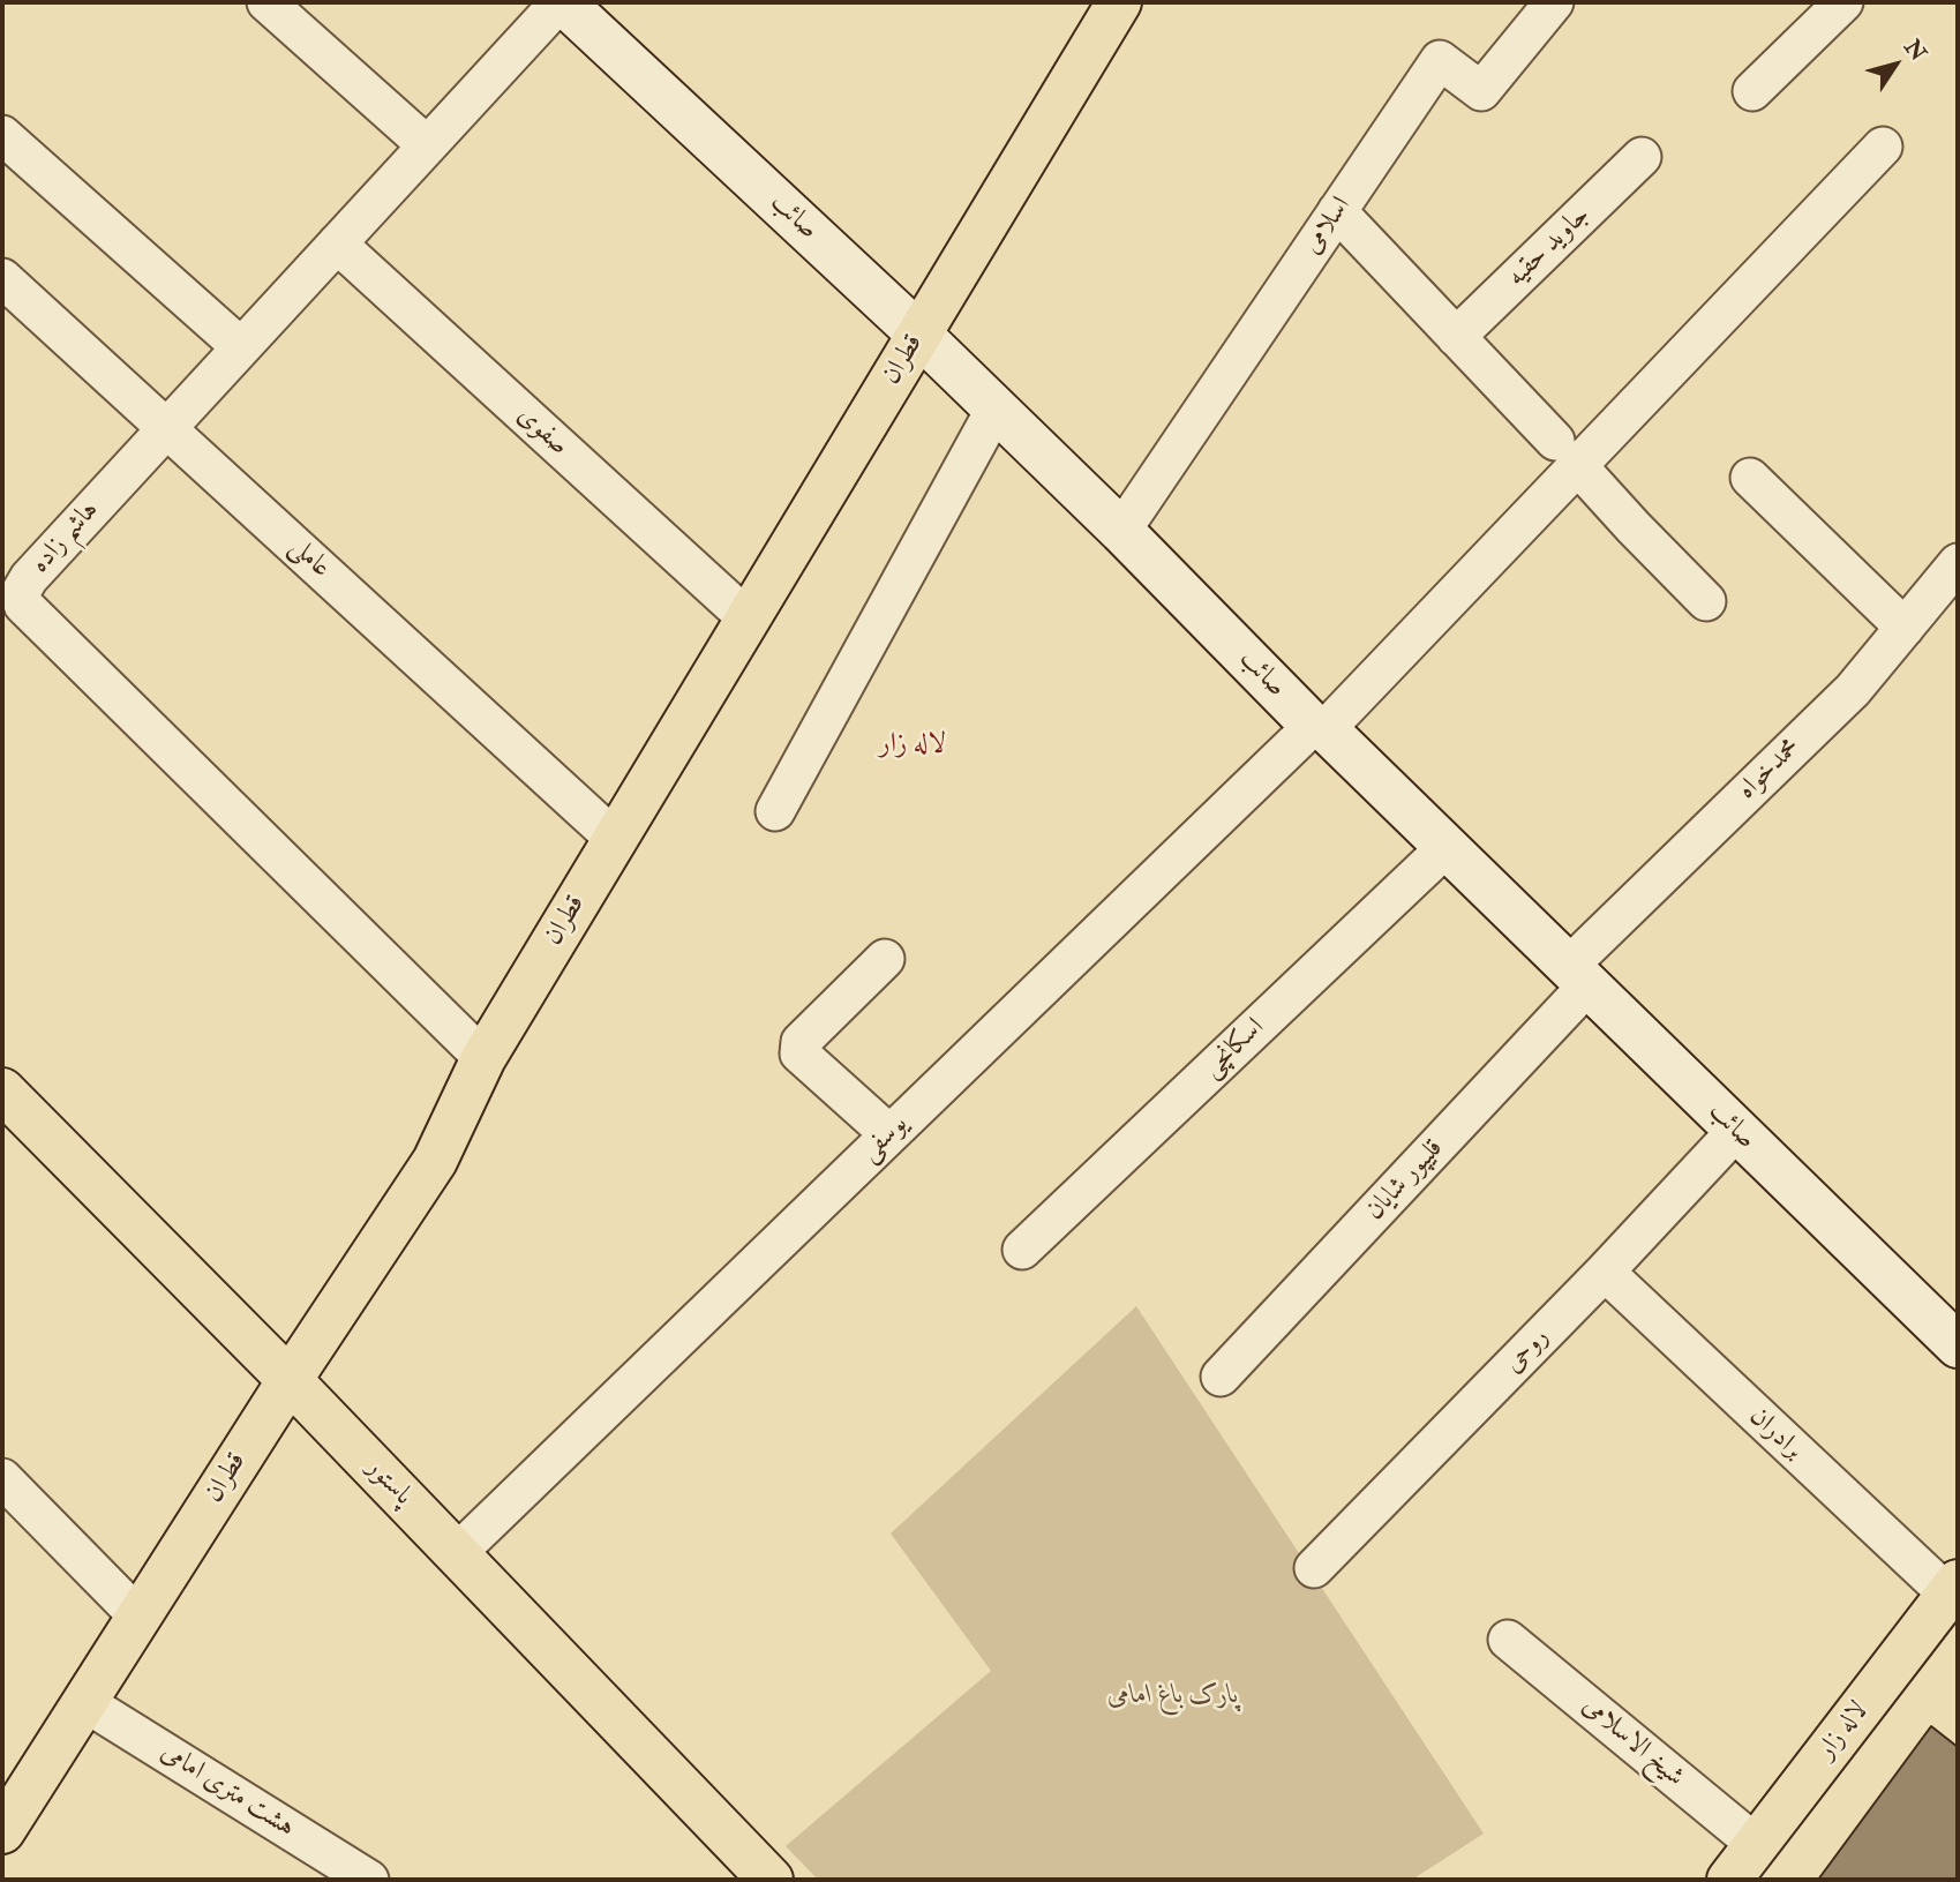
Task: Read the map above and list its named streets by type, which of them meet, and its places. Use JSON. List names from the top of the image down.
{
  "streets": {
    "main road": [
      "صائب",
      "قطران",
      "پاستور",
      "لاله زار"
    ],
    "street": [
      "اسلامی",
      "جاوید حقیه",
      "صفوی",
      "هاشم زاده",
      "عاملی",
      "محمدخواه",
      "اسکانچی",
      "یوسفی",
      "قلیپور شایان",
      "روحی",
      "برادران",
      "شیخ الاسلامی",
      "هشت متری امامی"
    ]
  },
  "crossings": [
    ["صائب", "اسلامی"],
    ["صائب", "قطران"],
    ["صائب", "هاشم زاده"],
    ["صائب", "محمدخواه"],
    ["صائب", "اسکانچی"],
    ["صائب", "یوسفی"],
    ["صائب", "قلیپور شایان"],
    ["صائب", "روحی"],
    ["قطران", "صفوی"],
    ["قطران", "هاشم زاده"],
    ["قطران", "عاملی"],
    ["قطران", "پاستور"],
    ["قطران", "هشت متری امامی"],
    ["صفوی", "هاشم زاده"],
    ["هاشم زاده", "عاملی"],
    ["محمدخواه", "قلیپور شایان"],
    ["یوسفی", "پاستور"],
    ["روحی", "برادران"],
    ["برادران", "لاله زار"],
    ["لاله زار", "شیخ الاسلامی"]
  ],
  "districts": ["لاله زار"],
  "parks": ["پارک باغ امامی"],
  "north": "top right"
}
